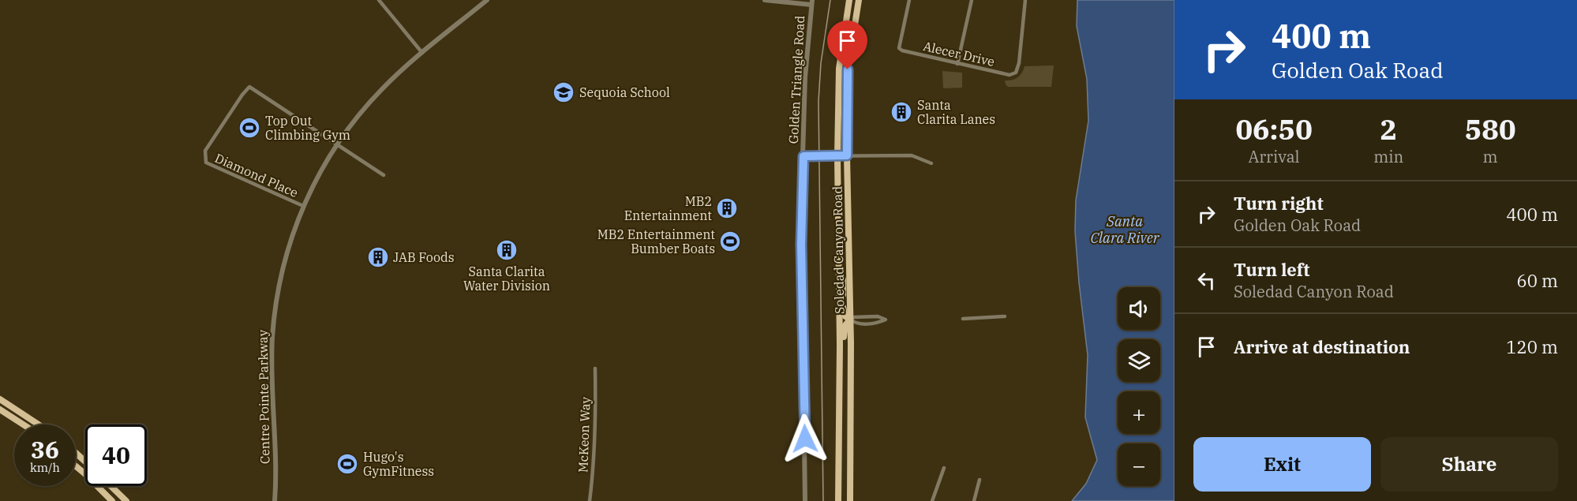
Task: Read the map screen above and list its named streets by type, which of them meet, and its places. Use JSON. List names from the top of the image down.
{
  "streets": {
    "main road": ["Soledad Canyon Road"],
    "street": [
      "Alecer Drive",
      "Golden Triangle Road",
      "Diamond Place",
      "Centre Pointe Parkway",
      "McKeon Way"
    ]
  },
  "crossings": [
    ["Diamond Place", "Centre Pointe Parkway"]
  ],
  "water": ["Santa Clara River"],
  "places": {
    "school or university": ["Sequoia School"],
    "building": [
      "Santa Clarita Lanes",
      "MB2 Entertainment",
      "Santa Clarita Water Division",
      "JAB Foods"
    ],
    "sports": ["Top Out Climbing Gym", "MB2 Entertainment Bumber Boats", "Hugo's GymFitness"]
  },
  "page": {
    "turn": ["400 m", "Golden Oak Road"],
    "eta": [
      "06:50",
      "Arrival",
      "2",
      "min",
      "580",
      "m"
    ],
    "list": [
      {
        "name": "Turn right",
        "note": "Golden Oak Road",
        "value": "400 m"
      },
      {
        "name": "Turn left",
        "note": "Soledad Canyon Road",
        "value": "60 m"
      },
      {
        "name": "Arrive at destination",
        "value": "120 m"
      }
    ],
    "map_buttons": ["+", "−"],
    "speed": "36 km/h",
    "limit": "40",
    "buttons": ["Exit", "Share"]
  }
}
